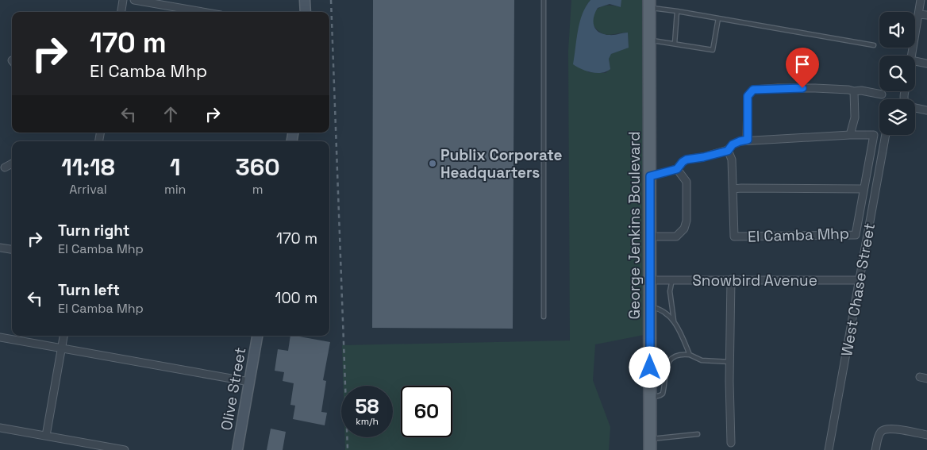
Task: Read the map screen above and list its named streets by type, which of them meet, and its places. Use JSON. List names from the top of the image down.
{
  "streets": {
    "main road": ["George Jenkins Boulevard", "Olive Street"],
    "street": ["El Camba Mhp", "Snowbird Avenue", "West Chase Street"]
  },
  "crossings": [
    ["George Jenkins Boulevard", "Snowbird Avenue"],
    ["El Camba Mhp", "West Chase Street"],
    ["Snowbird Avenue", "West Chase Street"]
  ],
  "places": ["Publix Corporate Headquarters"],
  "page": {
    "turn": ["170 m", "El Camba Mhp"],
    "eta": [
      "11:18",
      "Arrival",
      "1",
      "min",
      "360",
      "m"
    ],
    "list": [
      {
        "name": "Turn right",
        "note": "El Camba Mhp",
        "value": "170 m"
      },
      {
        "name": "Turn left",
        "note": "El Camba Mhp",
        "value": "100 m"
      }
    ],
    "speed": "58 km/h",
    "limit": "60"
  }
}
